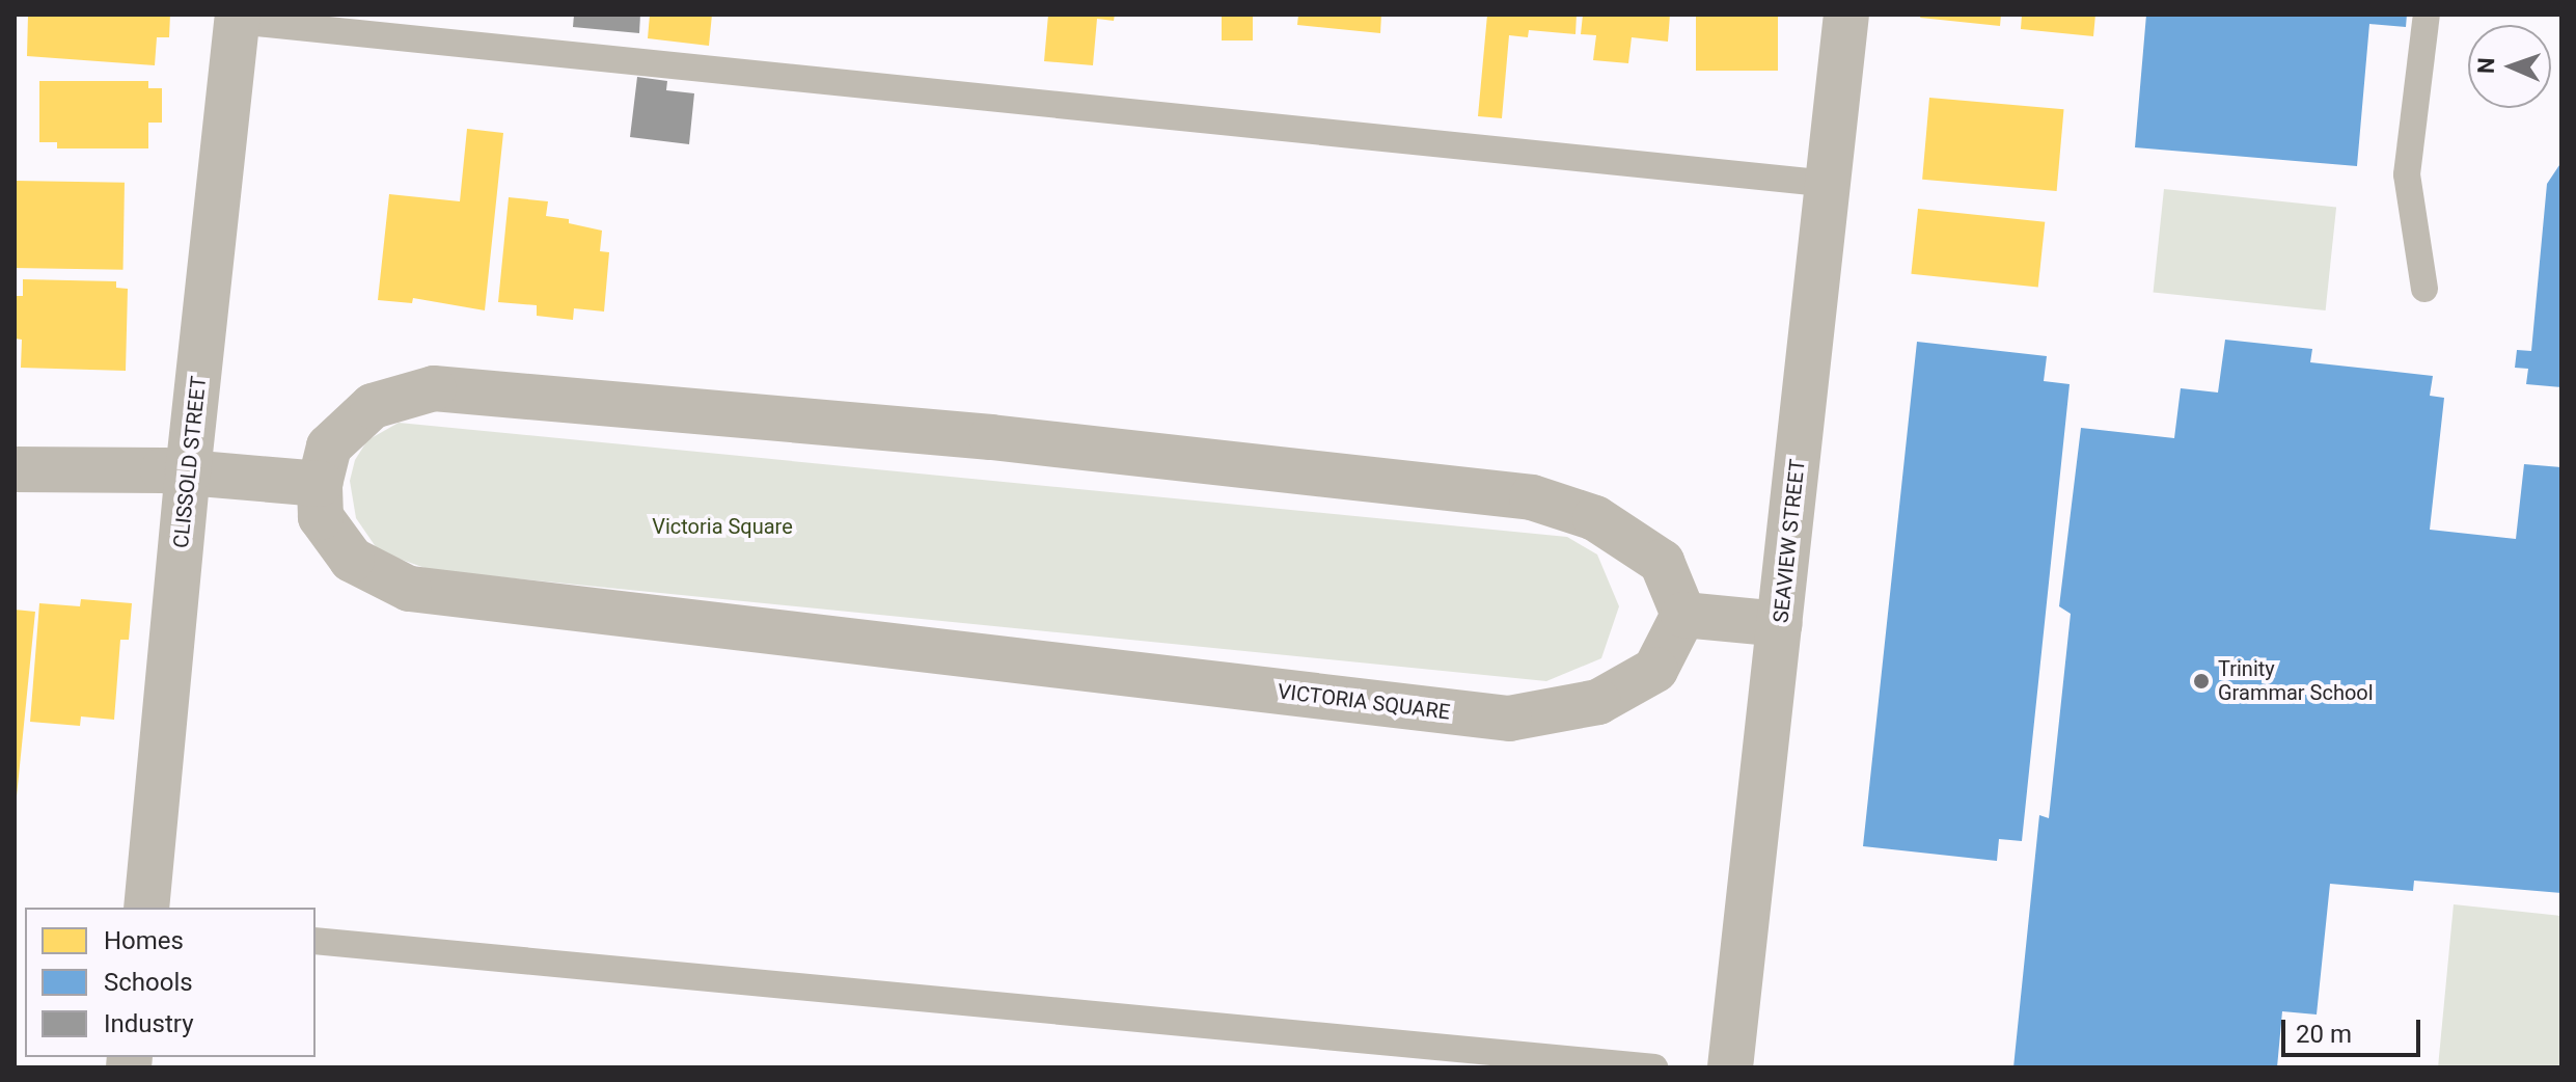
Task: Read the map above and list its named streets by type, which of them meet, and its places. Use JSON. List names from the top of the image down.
{
  "streets": {
    "street": ["CLISSOLD STREET", "SEAVIEW STREET", "VICTORIA SQUARE"]
  },
  "parks": ["Victoria Square"],
  "places": ["Trinity Grammar School"],
  "legend": ["Homes", "Schools", "Industry"],
  "scale_bar": "20 m",
  "north": "left"
}
